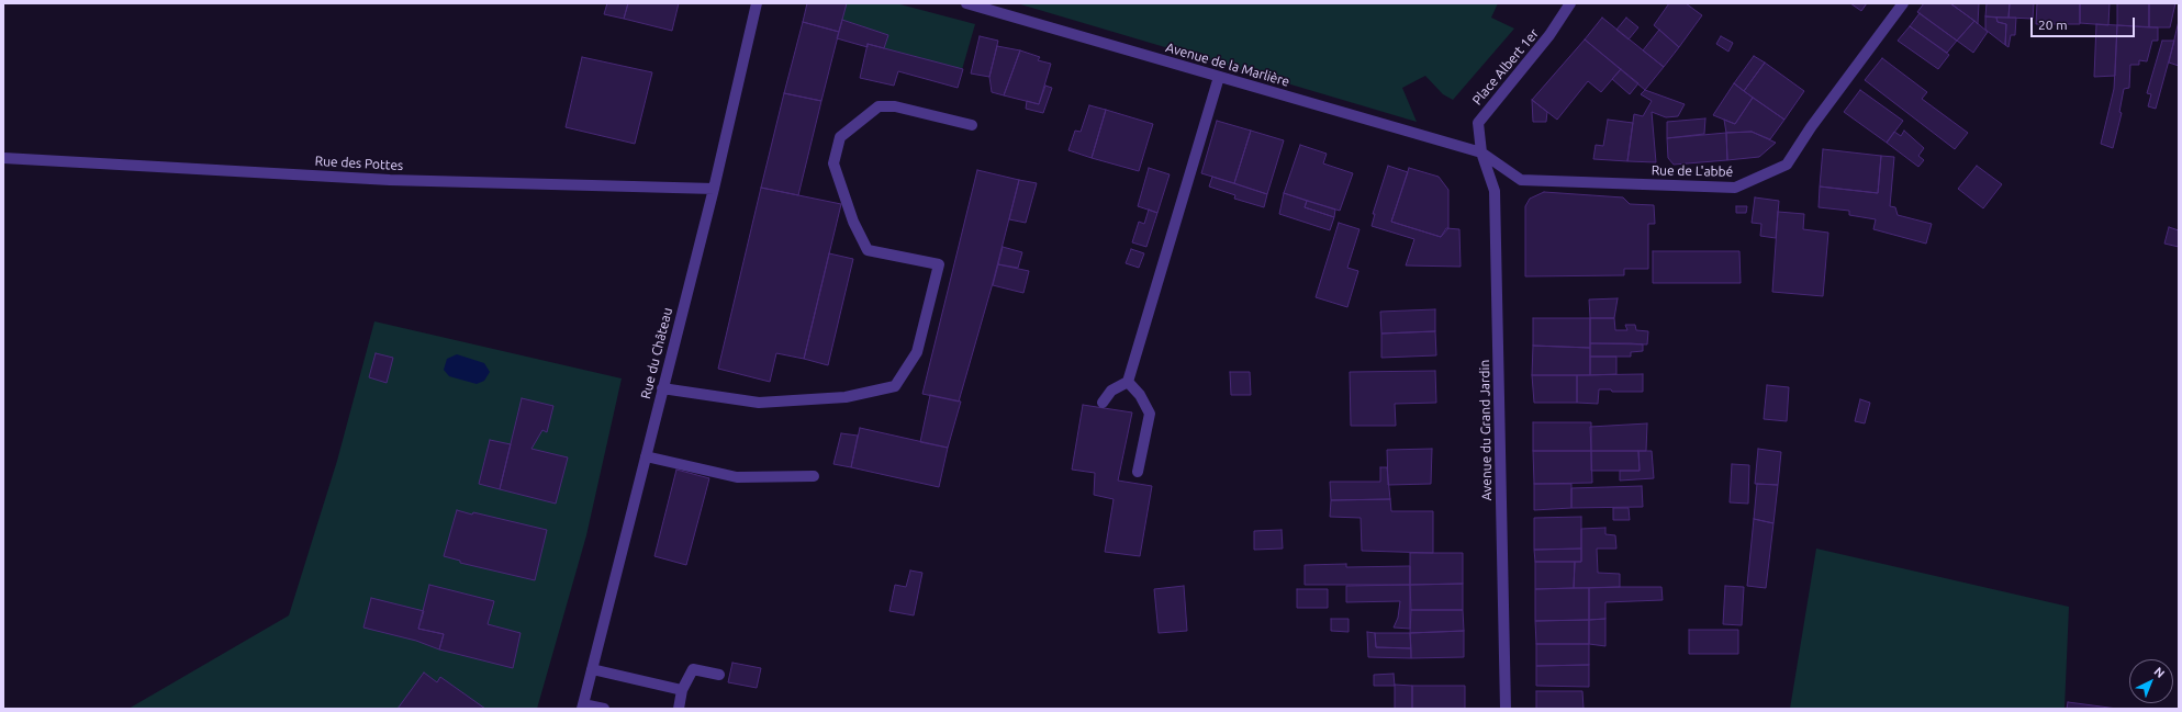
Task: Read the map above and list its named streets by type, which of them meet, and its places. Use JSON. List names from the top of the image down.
{
  "streets": {
    "street": [
      "Avenue de la Marlière",
      "Place Albert 1er",
      "Rue des Pottes",
      "Rue de L'abbé",
      "Rue du Château",
      "Avenue du Grand Jardin"
    ]
  },
  "crossings": [
    ["Avenue de la Marlière", "Place Albert 1er"],
    ["Avenue de la Marlière", "Rue de L'abbé"],
    ["Avenue de la Marlière", "Avenue du Grand Jardin"],
    ["Place Albert 1er", "Rue de L'abbé"],
    ["Place Albert 1er", "Avenue du Grand Jardin"],
    ["Rue des Pottes", "Rue du Château"],
    ["Rue de L'abbé", "Avenue du Grand Jardin"]
  ],
  "scale_bar": "20 m",
  "north": "top right"
}
